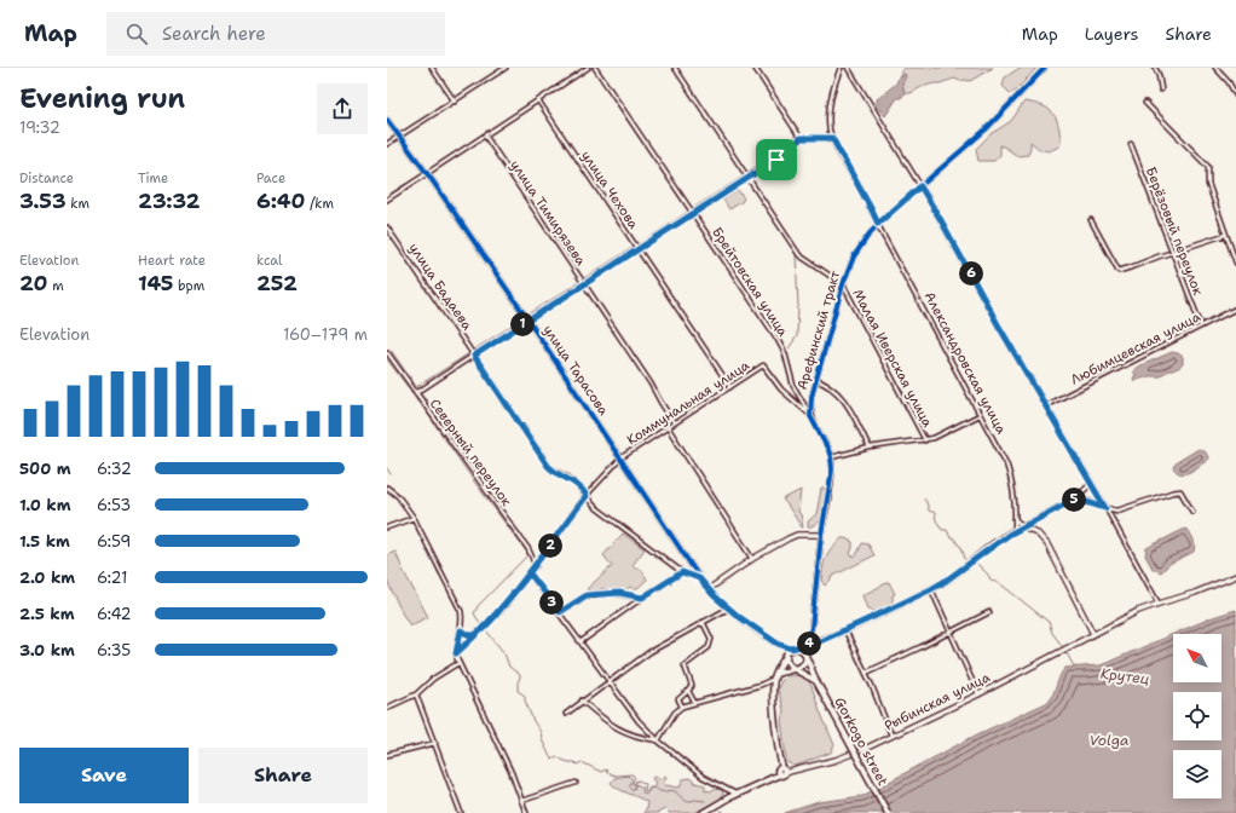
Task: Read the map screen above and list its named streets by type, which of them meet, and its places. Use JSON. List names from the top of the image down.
{
  "streets": {
    "main road": ["Gorkogo street"],
    "street": [
      "улица Чехова",
      "улица Тимирязева",
      "Берёзовый переулок",
      "Брейтовская улица",
      "улица Бадаева",
      "Арефинский тракт",
      "Любимцевская улица",
      "Малая Иверская улица",
      "Александровская улица",
      "улица Тарасова",
      "Коммунальная улица",
      "Северный переулок",
      "Рыбинская улица"
    ]
  },
  "crossings": [
    ["улица Чехова", "Коммунальная улица"],
    ["улица Тимирязева", "Коммунальная улица"],
    ["Берёзовый переулок", "Любимцевская улица"],
    ["Брейтовская улица", "Арефинский тракт"],
    ["Брейтовская улица", "Коммунальная улица"],
    ["улица Бадаева", "улица Тарасова"],
    ["улица Бадаева", "Коммунальная улица"],
    ["Арефинский тракт", "Малая Иверская улица"],
    ["Арефинский тракт", "Александровская улица"],
    ["Арефинский тракт", "Коммунальная улица"],
    ["улица Тарасова", "Коммунальная улица"],
    ["Коммунальная улица", "Северный переулок"]
  ],
  "water": ["Крутец", "Volga"],
  "north": "top left",
  "page": {
    "header": "Map",
    "search": "Search here",
    "nav": ["Map", "Layers", "Share"],
    "heading": ["Evening run", "19:32"],
    "stats": [
      ["Distance", "3.53 km"],
      ["Time", "23:32"],
      ["Pace", "6:40 /km"],
      ["Elevation", "20 m"],
      ["Heart rate", "145 bpm"],
      ["kcal", "252"]
    ],
    "pins": [
      "6",
      "1",
      "5",
      "2",
      "3",
      "4"
    ],
    "chart": ["Elevation", "160–179 m"],
    "list": [
      {
        "name": "500 m",
        "note": "6:32"
      },
      {
        "name": "1.0 km",
        "note": "6:53"
      },
      {
        "name": "1.5 km",
        "note": "6:59"
      },
      {
        "name": "2.0 km",
        "note": "6:21"
      },
      {
        "name": "2.5 km",
        "note": "6:42"
      },
      {
        "name": "3.0 km",
        "note": "6:35"
      }
    ],
    "buttons": ["Save", "Share"]
  }
}
